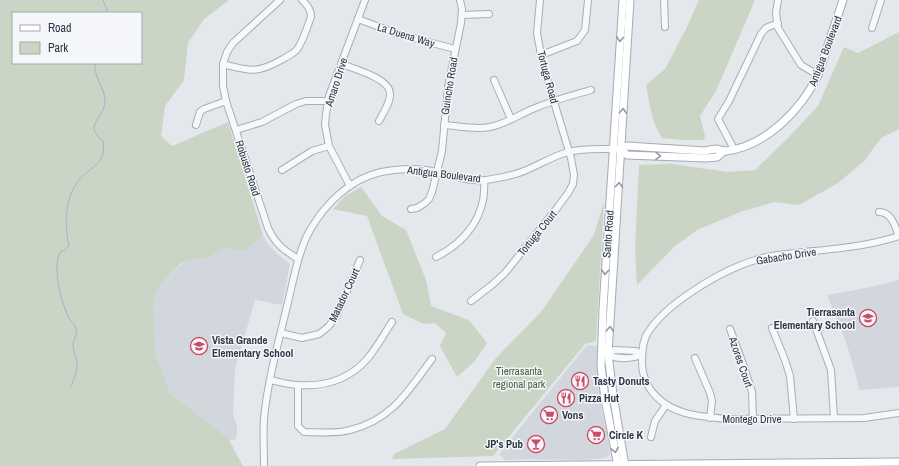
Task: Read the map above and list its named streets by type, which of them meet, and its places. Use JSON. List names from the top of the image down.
{
  "streets": {
    "main road": ["Antigua Boulevard", "Santo Road"],
    "street": [
      "La Duena Way",
      "Tortuga Road",
      "Amaro Drive",
      "Guincho Road",
      "Robusto Road",
      "Tortuga Court",
      "Gabacho Drive",
      "Matador Court",
      "Azores Court",
      "Montego Drive"
    ]
  },
  "crossings": [
    ["La Duena Way", "Amaro Drive"],
    ["La Duena Way", "Guincho Road"],
    ["Antigua Boulevard", "Tortuga Road"],
    ["Antigua Boulevard", "Amaro Drive"],
    ["Antigua Boulevard", "Guincho Road"],
    ["Antigua Boulevard", "Robusto Road"],
    ["Antigua Boulevard", "Tortuga Court"],
    ["Antigua Boulevard", "Santo Road"],
    ["Antigua Boulevard", "Matador Court"],
    ["Tortuga Road", "Tortuga Court"],
    ["Gabacho Drive", "Montego Drive"],
    ["Azores Court", "Montego Drive"]
  ],
  "parks": ["Tierrasanta regional park"],
  "places": {
    "school or university": ["Tierrasanta Elementary School", "Vista Grande Elementary School"],
    "restaurant": ["Tasty Donuts", "Pizza Hut"],
    "supermarket": ["Vons", "Circle K"],
    "bar": ["JP's Pub"]
  },
  "legend": ["Road", "Park"]
}
